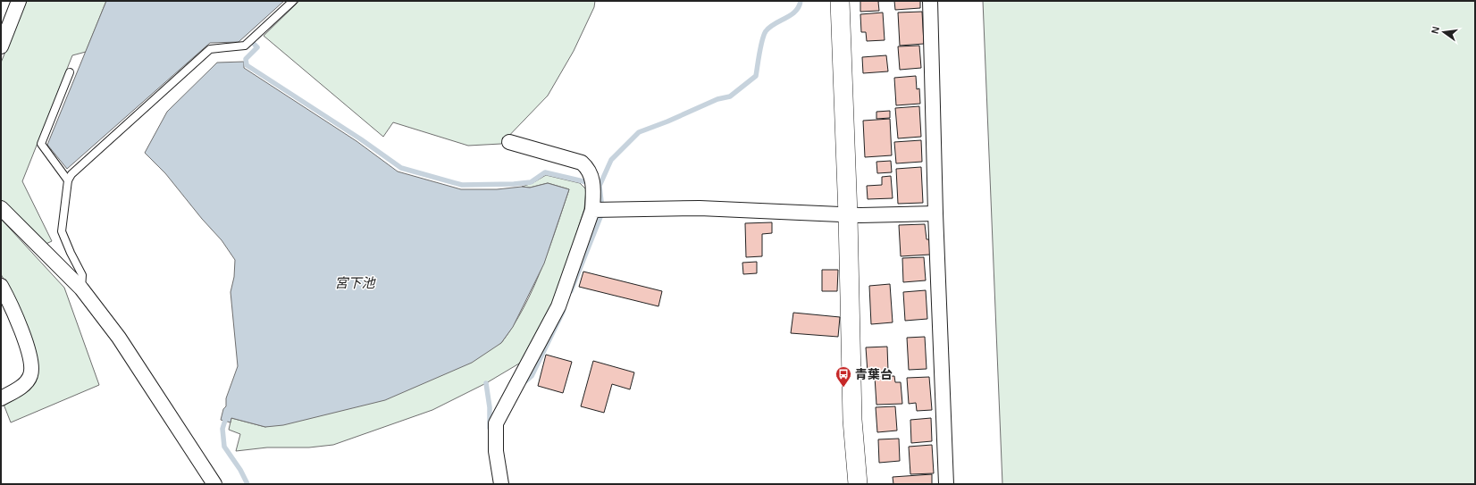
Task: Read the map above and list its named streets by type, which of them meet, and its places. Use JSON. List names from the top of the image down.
{
  "water": ["宮下池"],
  "places": {
    "bus stop": ["青葉台"]
  },
  "north": "left"
}
